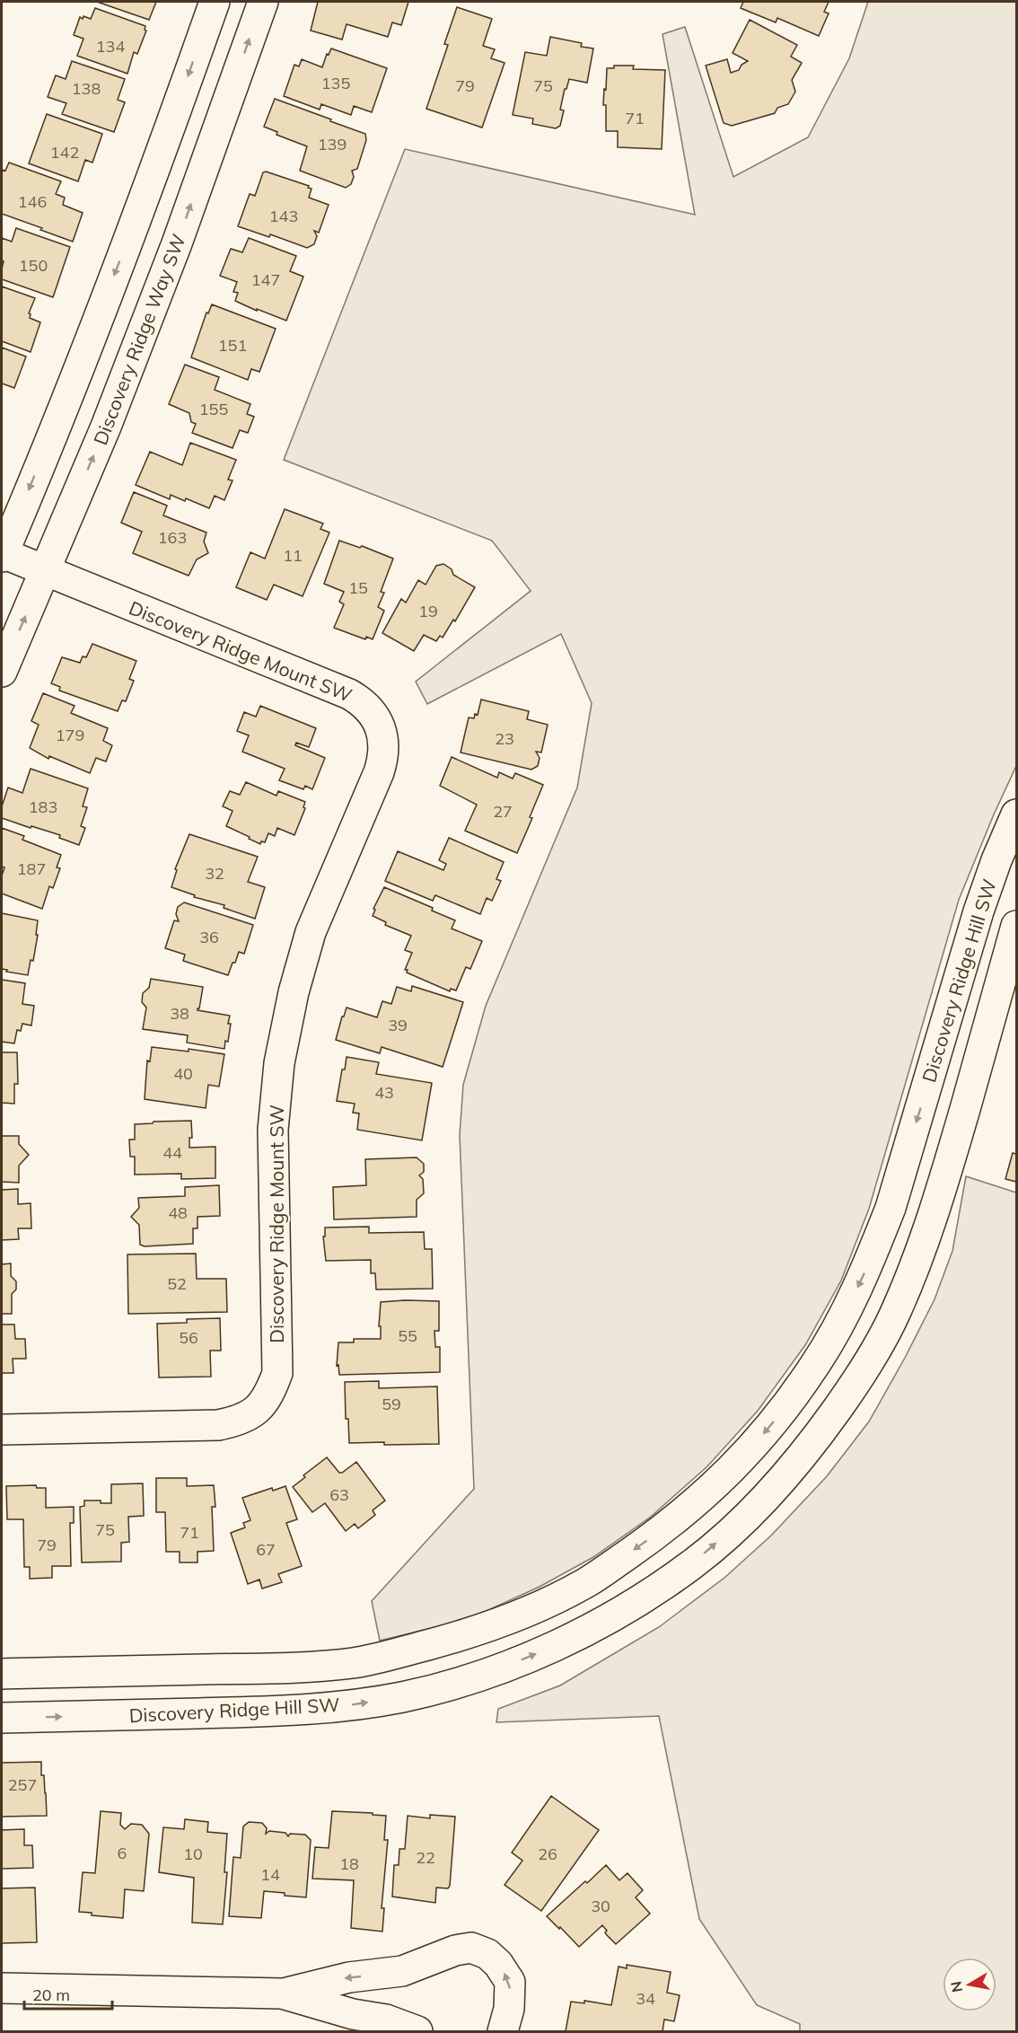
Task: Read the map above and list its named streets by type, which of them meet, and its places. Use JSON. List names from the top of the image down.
{
  "streets": {
    "street": ["Discovery Ridge Way SW", "Discovery Ridge Mount SW", "Discovery Ridge Hill SW"]
  },
  "crossings": [
    ["Discovery Ridge Way SW", "Discovery Ridge Mount SW"]
  ],
  "house_numbers": [
    "134",
    "135",
    "79",
    "75",
    "138",
    "71",
    "139",
    "142",
    "146",
    "143",
    "150",
    "147",
    "151",
    "155",
    "163",
    "11",
    "15",
    "19",
    "179",
    "23",
    "183",
    "27",
    "187",
    "32",
    "36",
    "38",
    "39",
    "40",
    "43",
    "44",
    "48",
    "52",
    "55",
    "56",
    "59",
    "63",
    "75",
    "71",
    "79",
    "67",
    "257",
    "6",
    "10",
    "26",
    "22",
    "18",
    "14",
    "30",
    "34"
  ],
  "scale_bar": "20 m",
  "north": "left"
}
